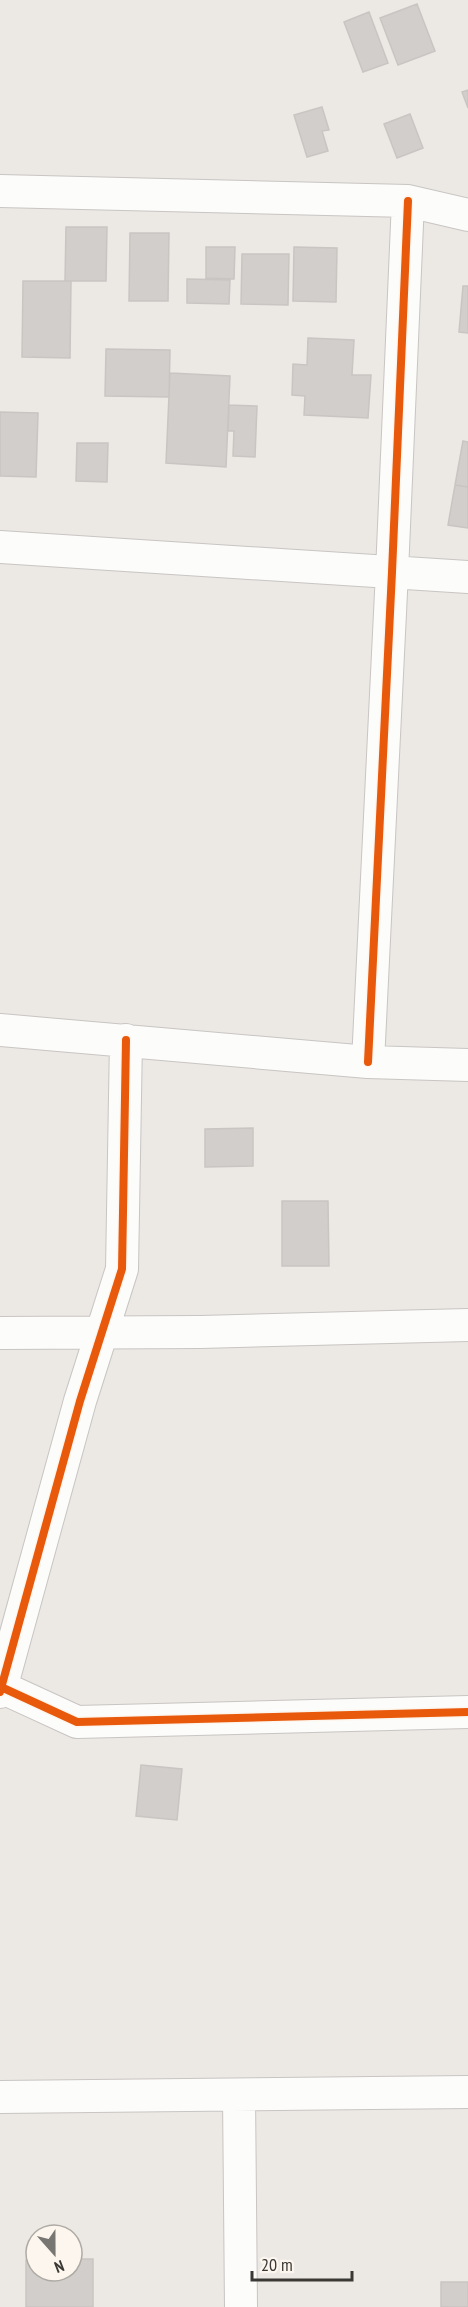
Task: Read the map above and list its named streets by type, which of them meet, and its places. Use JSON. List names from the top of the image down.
{
  "scale_bar": "20 m",
  "north": "bottom"
}
